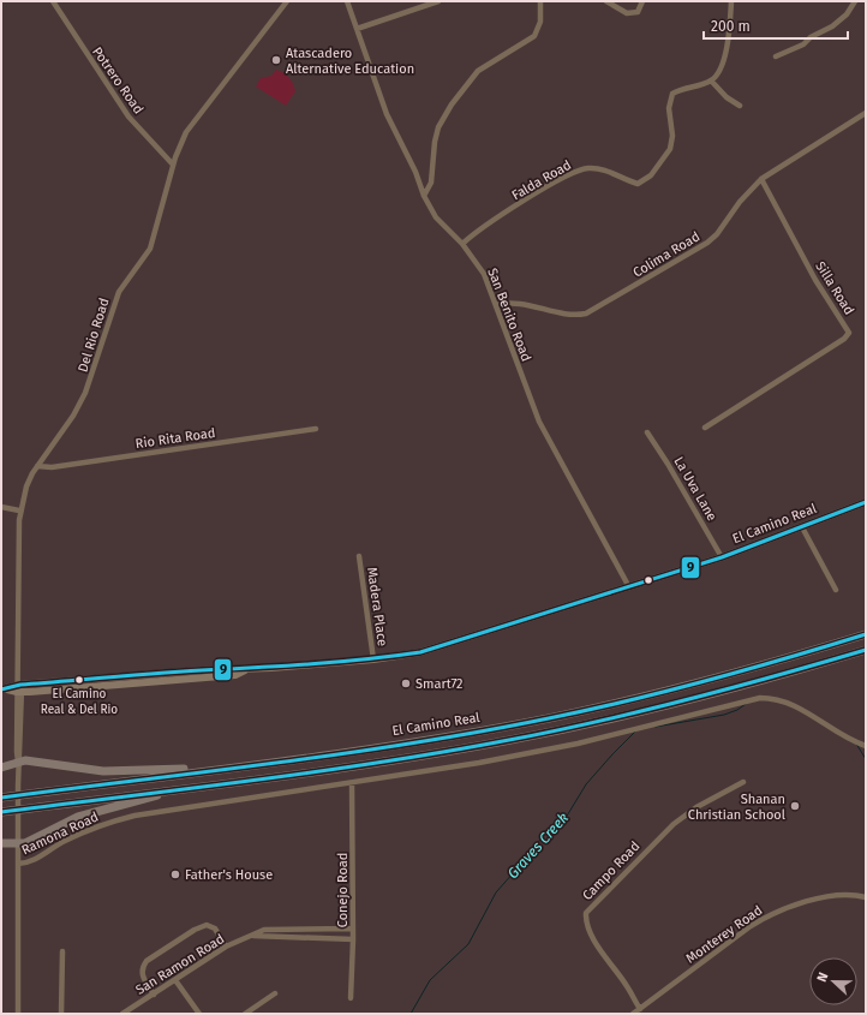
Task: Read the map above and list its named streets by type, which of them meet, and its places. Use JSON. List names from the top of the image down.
{
  "streets": {
    "highway": ["El Camino Real"],
    "street": [
      "Potrero Road",
      "Falda Road",
      "Colima Road",
      "Silla Road",
      "San Benito Road",
      "Del Rio Road",
      "Rio Rita Road",
      "La Uva Lane",
      "Madera Place",
      "Ramona Road",
      "Campo Road",
      "Conejo Road",
      "Monterey Road",
      "San Ramon Road"
    ]
  },
  "crossings": [
    ["Potrero Road", "Del Rio Road"],
    ["Falda Road", "San Benito Road"],
    ["Colima Road", "Silla Road"],
    ["Colima Road", "San Benito Road"],
    ["San Benito Road", "El Camino Real"],
    ["Del Rio Road", "Rio Rita Road"],
    ["Del Rio Road", "El Camino Real"],
    ["Del Rio Road", "Ramona Road"],
    ["La Uva Lane", "El Camino Real"],
    ["El Camino Real", "Madera Place"],
    ["Ramona Road", "Conejo Road"],
    ["Campo Road", "Monterey Road"],
    ["Conejo Road", "San Ramon Road"]
  ],
  "water": ["Graves Creek"],
  "places": [
    "Atascadero Alternative Education",
    "El Camino Real & Del Rio",
    "Smart72",
    "Shanan Christian School",
    "Father's House"
  ],
  "lines": ["transit line 9"],
  "scale_bar": "200 m",
  "north": "left"
}
